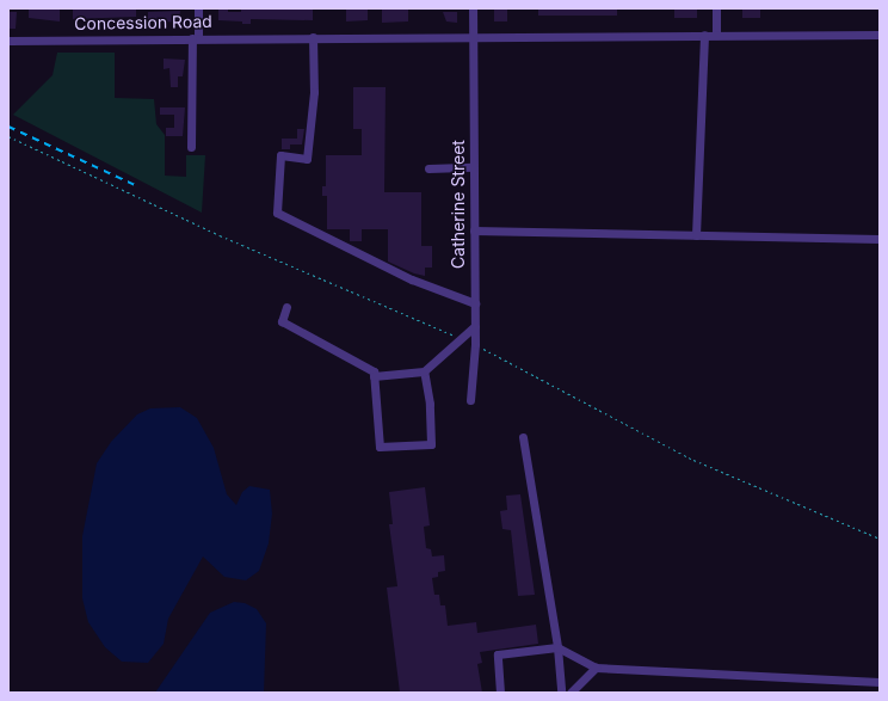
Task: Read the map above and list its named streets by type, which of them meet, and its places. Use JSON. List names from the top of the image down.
{
  "streets": {
    "street": ["Concession Road", "Catherine Street"]
  },
  "crossings": [
    ["Concession Road", "Catherine Street"]
  ]
}
